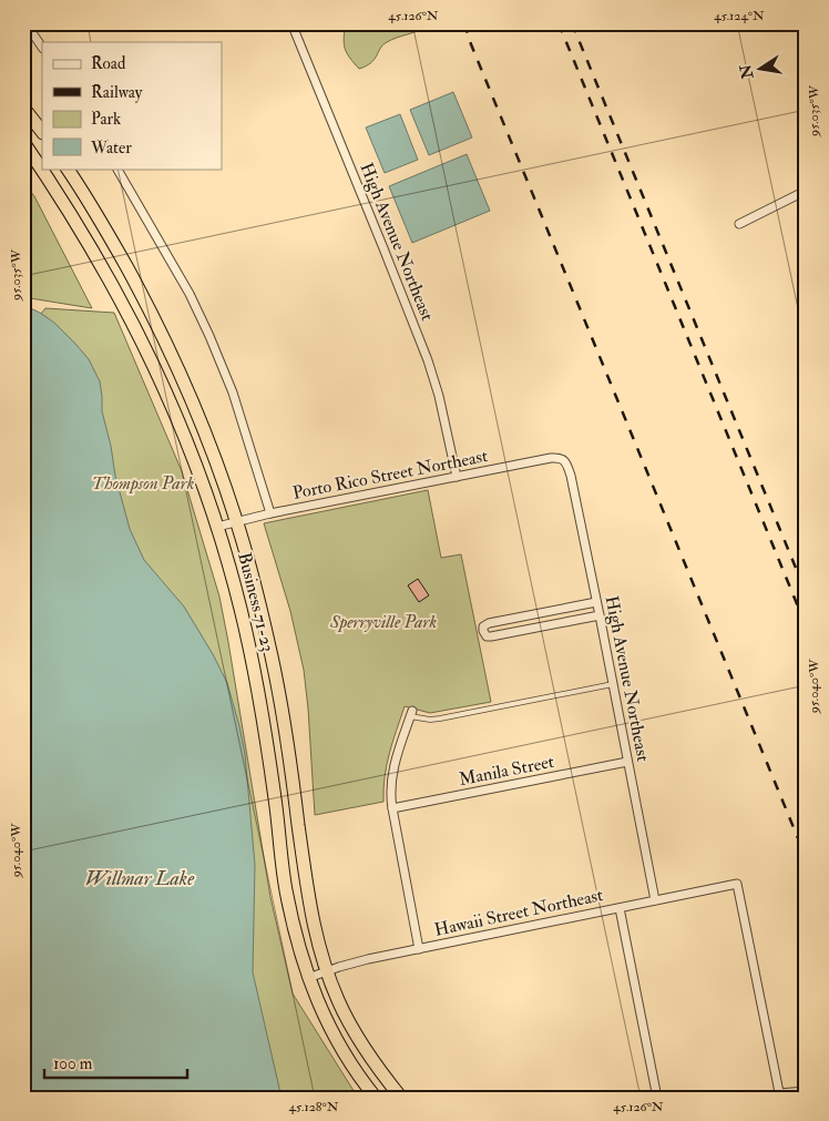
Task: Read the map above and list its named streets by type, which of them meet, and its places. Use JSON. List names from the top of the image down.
{
  "streets": {
    "highway": ["Business 71-23"],
    "street": [
      "High Avenue Northeast",
      "Porto Rico Street Northeast",
      "Manila Street",
      "Hawaii Street Northeast"
    ]
  },
  "crossings": [
    ["High Avenue Northeast", "Porto Rico Street Northeast"],
    ["High Avenue Northeast", "Manila Street"],
    ["High Avenue Northeast", "Hawaii Street Northeast"],
    ["Porto Rico Street Northeast", "Business 71-23"],
    ["Business 71-23", "Hawaii Street Northeast"]
  ],
  "water": ["Willmar Lake"],
  "parks": ["Thompson Park", "Sperryville Park"],
  "legend": [
    "Road",
    "Railway",
    "Park",
    "Water"
  ],
  "scale_bar": "100 m",
  "north": "left",
  "coordinates": [
    "45.126°N",
    "45.124°N",
    "95.035°W",
    "95.040°W",
    "45.128°N"
  ]
}
